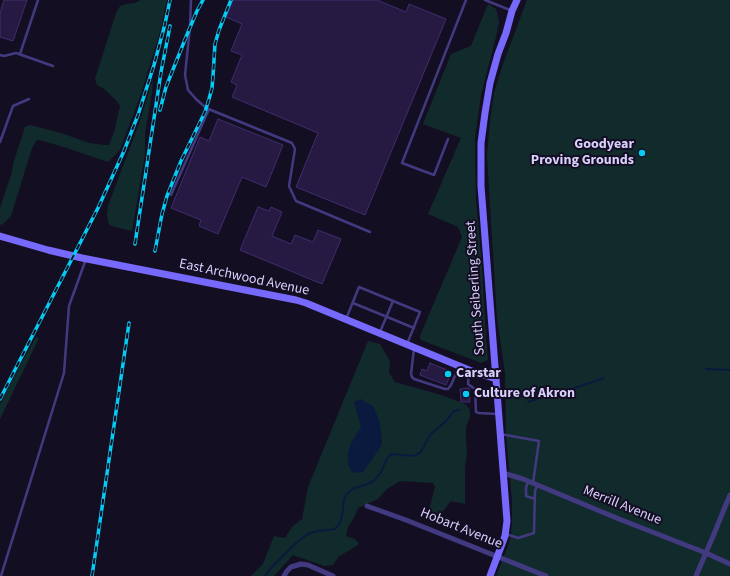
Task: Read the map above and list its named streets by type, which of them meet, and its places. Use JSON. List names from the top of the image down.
{
  "streets": {
    "main road": ["East Archwood Avenue", "South Seiberling Street"],
    "street": ["Merrill Avenue", "Hobart Avenue"]
  },
  "crossings": [
    ["East Archwood Avenue", "South Seiberling Street"],
    ["South Seiberling Street", "Merrill Avenue"],
    ["South Seiberling Street", "Hobart Avenue"]
  ],
  "places": ["Goodyear Proving Grounds", "Carstar", "Culture of Akron"]
}
